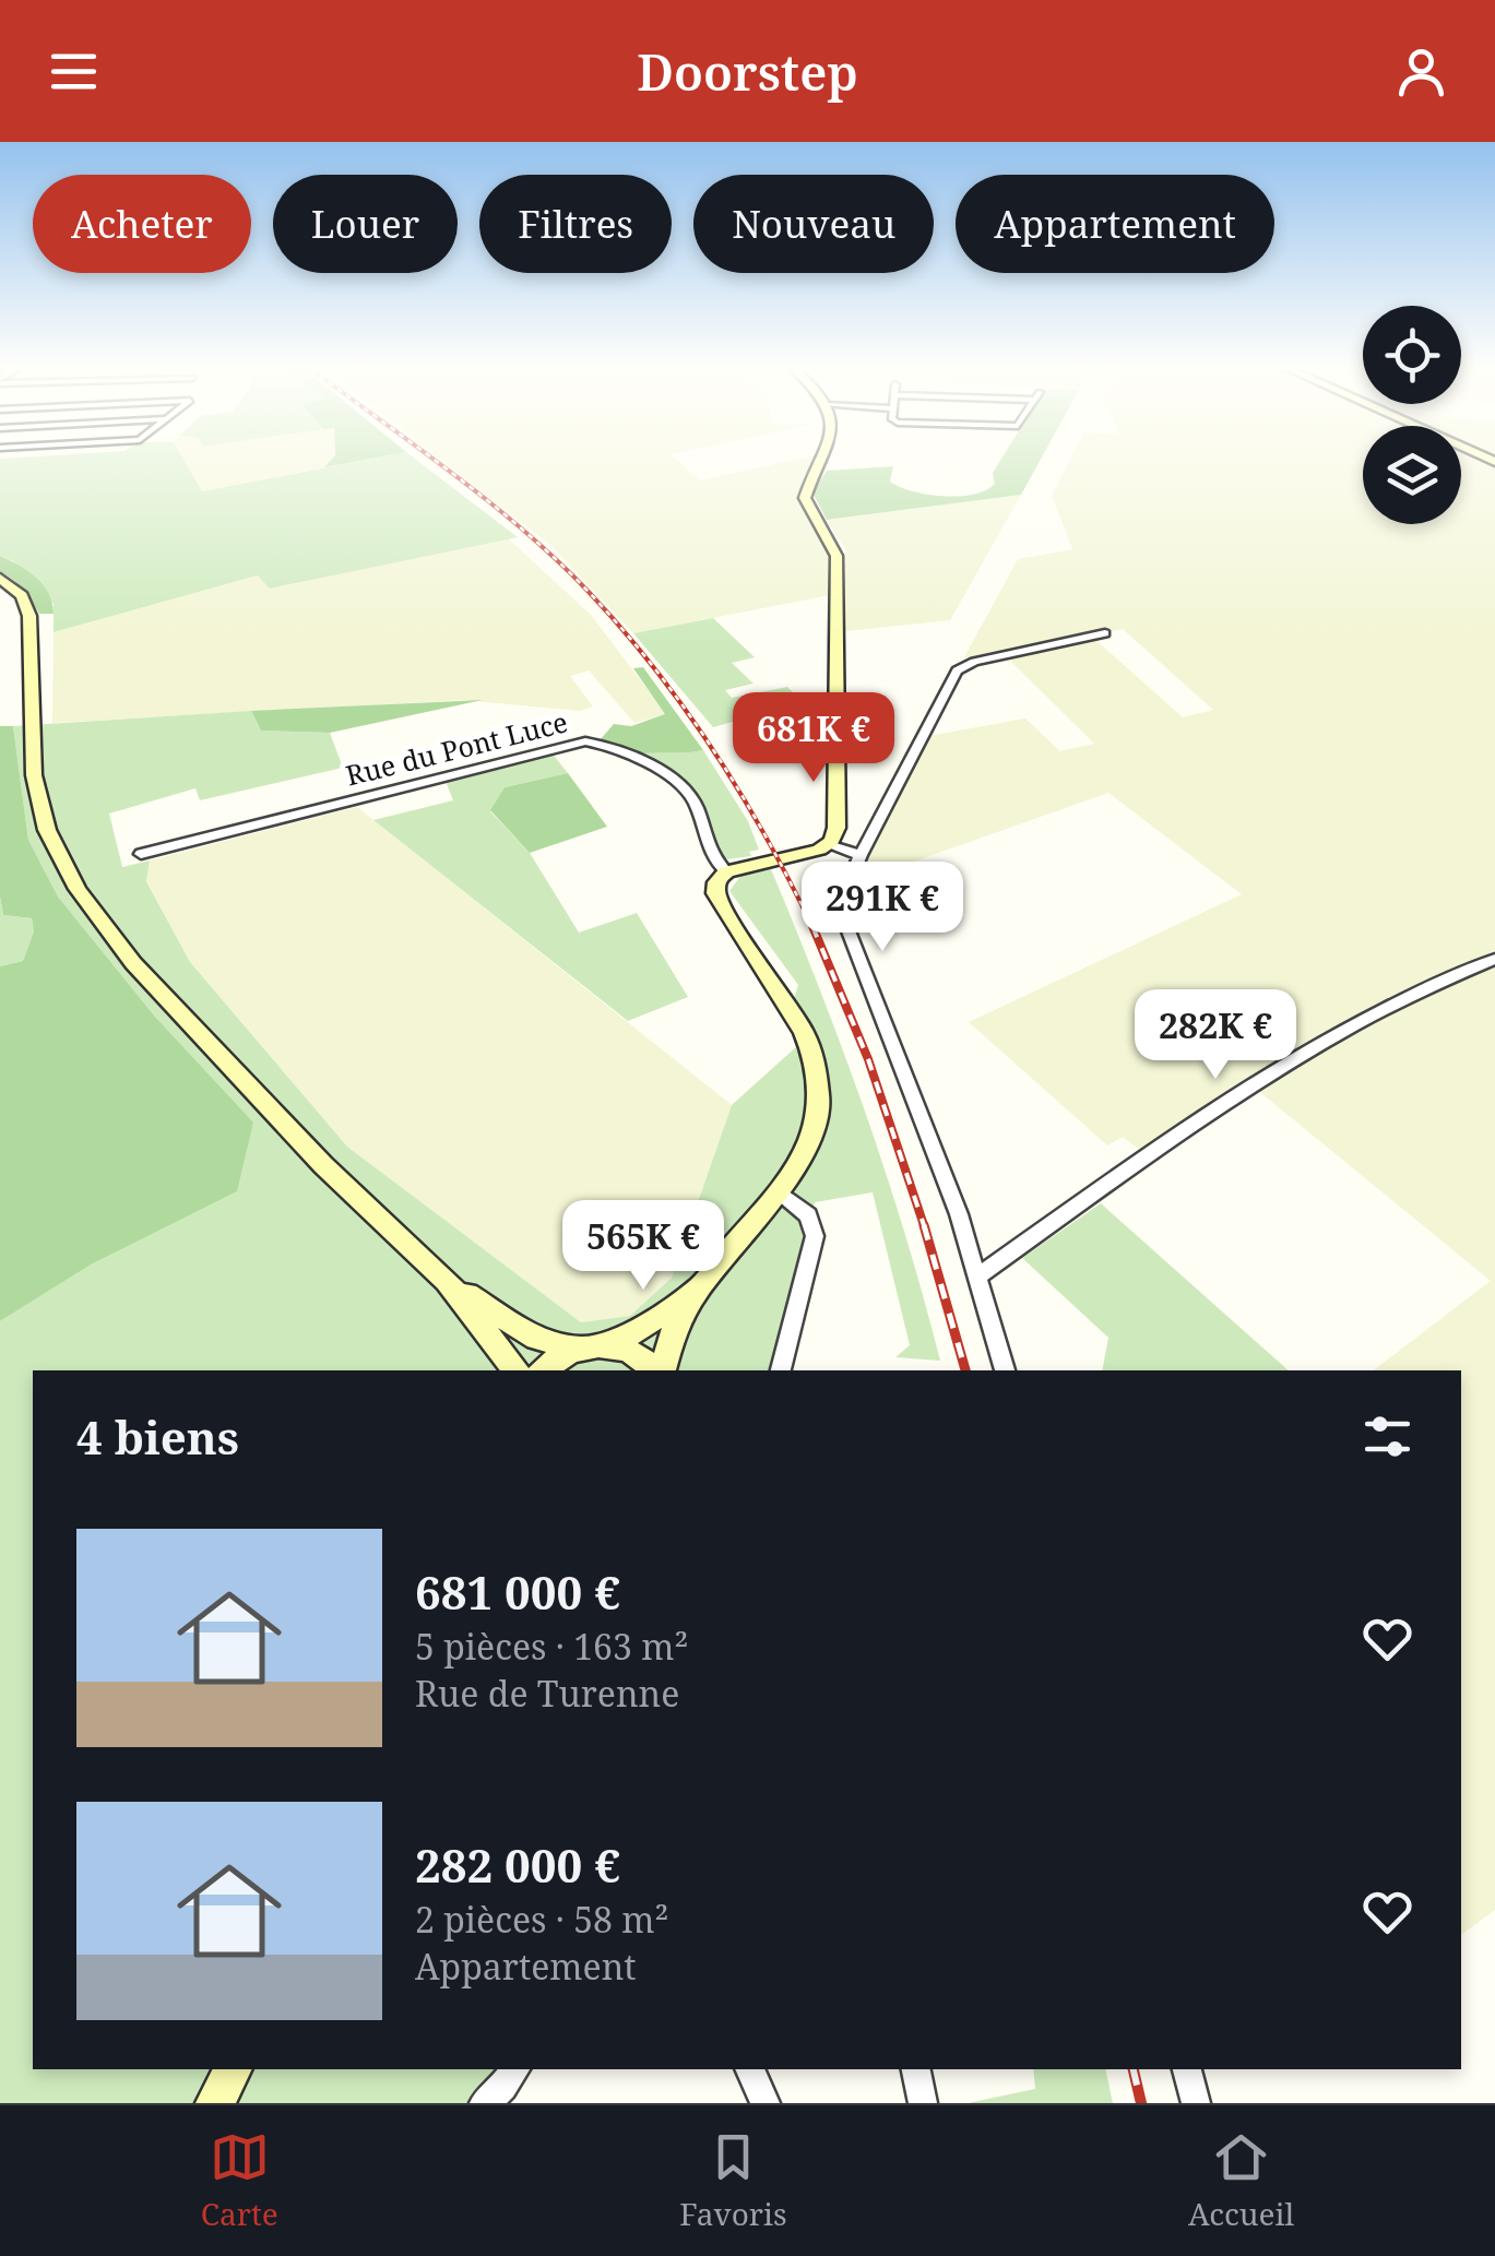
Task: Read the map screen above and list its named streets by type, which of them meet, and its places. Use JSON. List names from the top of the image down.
{
  "streets": {
    "street": ["Rue du Pont Luce"]
  },
  "page": {
    "header": "Doorstep",
    "chip": [
      "Acheter",
      "Louer",
      "Filtres",
      "Nouveau",
      "Appartement"
    ],
    "price": [
      "681K €",
      "291K €",
      "282K €",
      "565K €"
    ],
    "heading": "4 biens",
    "list": [
      {
        "name": "681 000 €",
        "note": "5 pièces · 163 m² · Rue de Turenne"
      },
      {
        "name": "282 000 €",
        "note": "2 pièces · 58 m² · Appartement"
      }
    ],
    "tabs": ["Carte", "Favoris", "Accueil"]
  }
}
